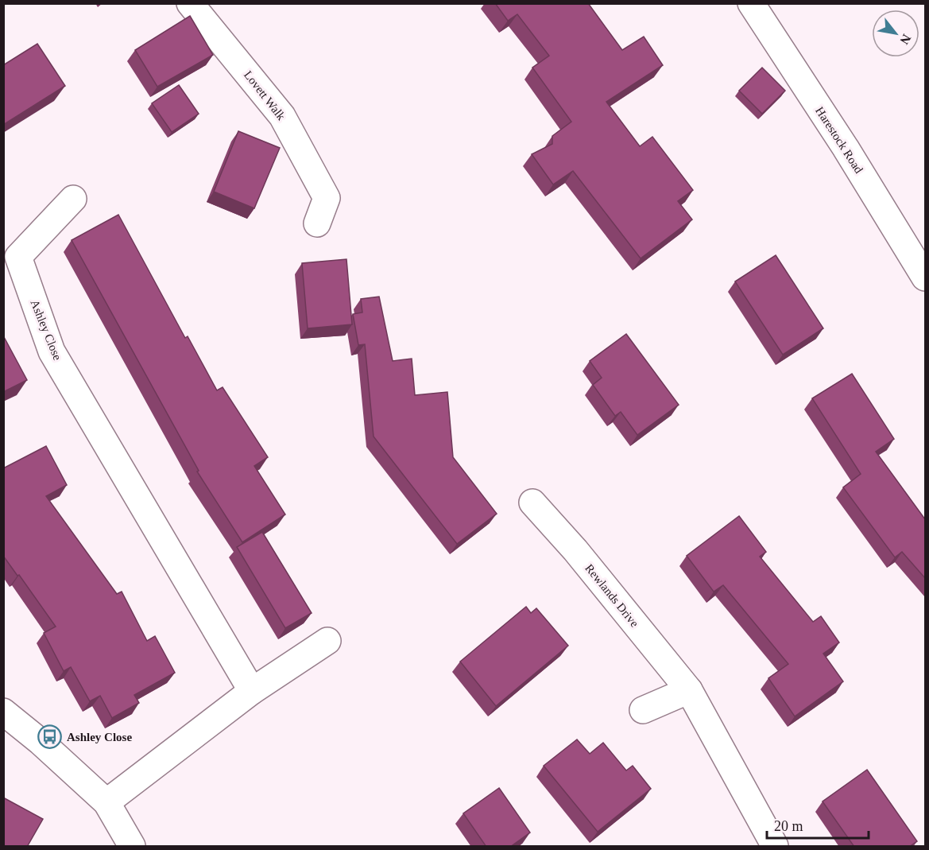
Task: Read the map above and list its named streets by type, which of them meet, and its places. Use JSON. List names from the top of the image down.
{
  "streets": {
    "street": [
      "Lovett Walk",
      "Harestock Road",
      "Ashley Close",
      "Rewlands Drive"
    ]
  },
  "places": {
    "bus stop": ["Ashley Close"]
  },
  "scale_bar": "20 m",
  "north": "bottom right"
}
